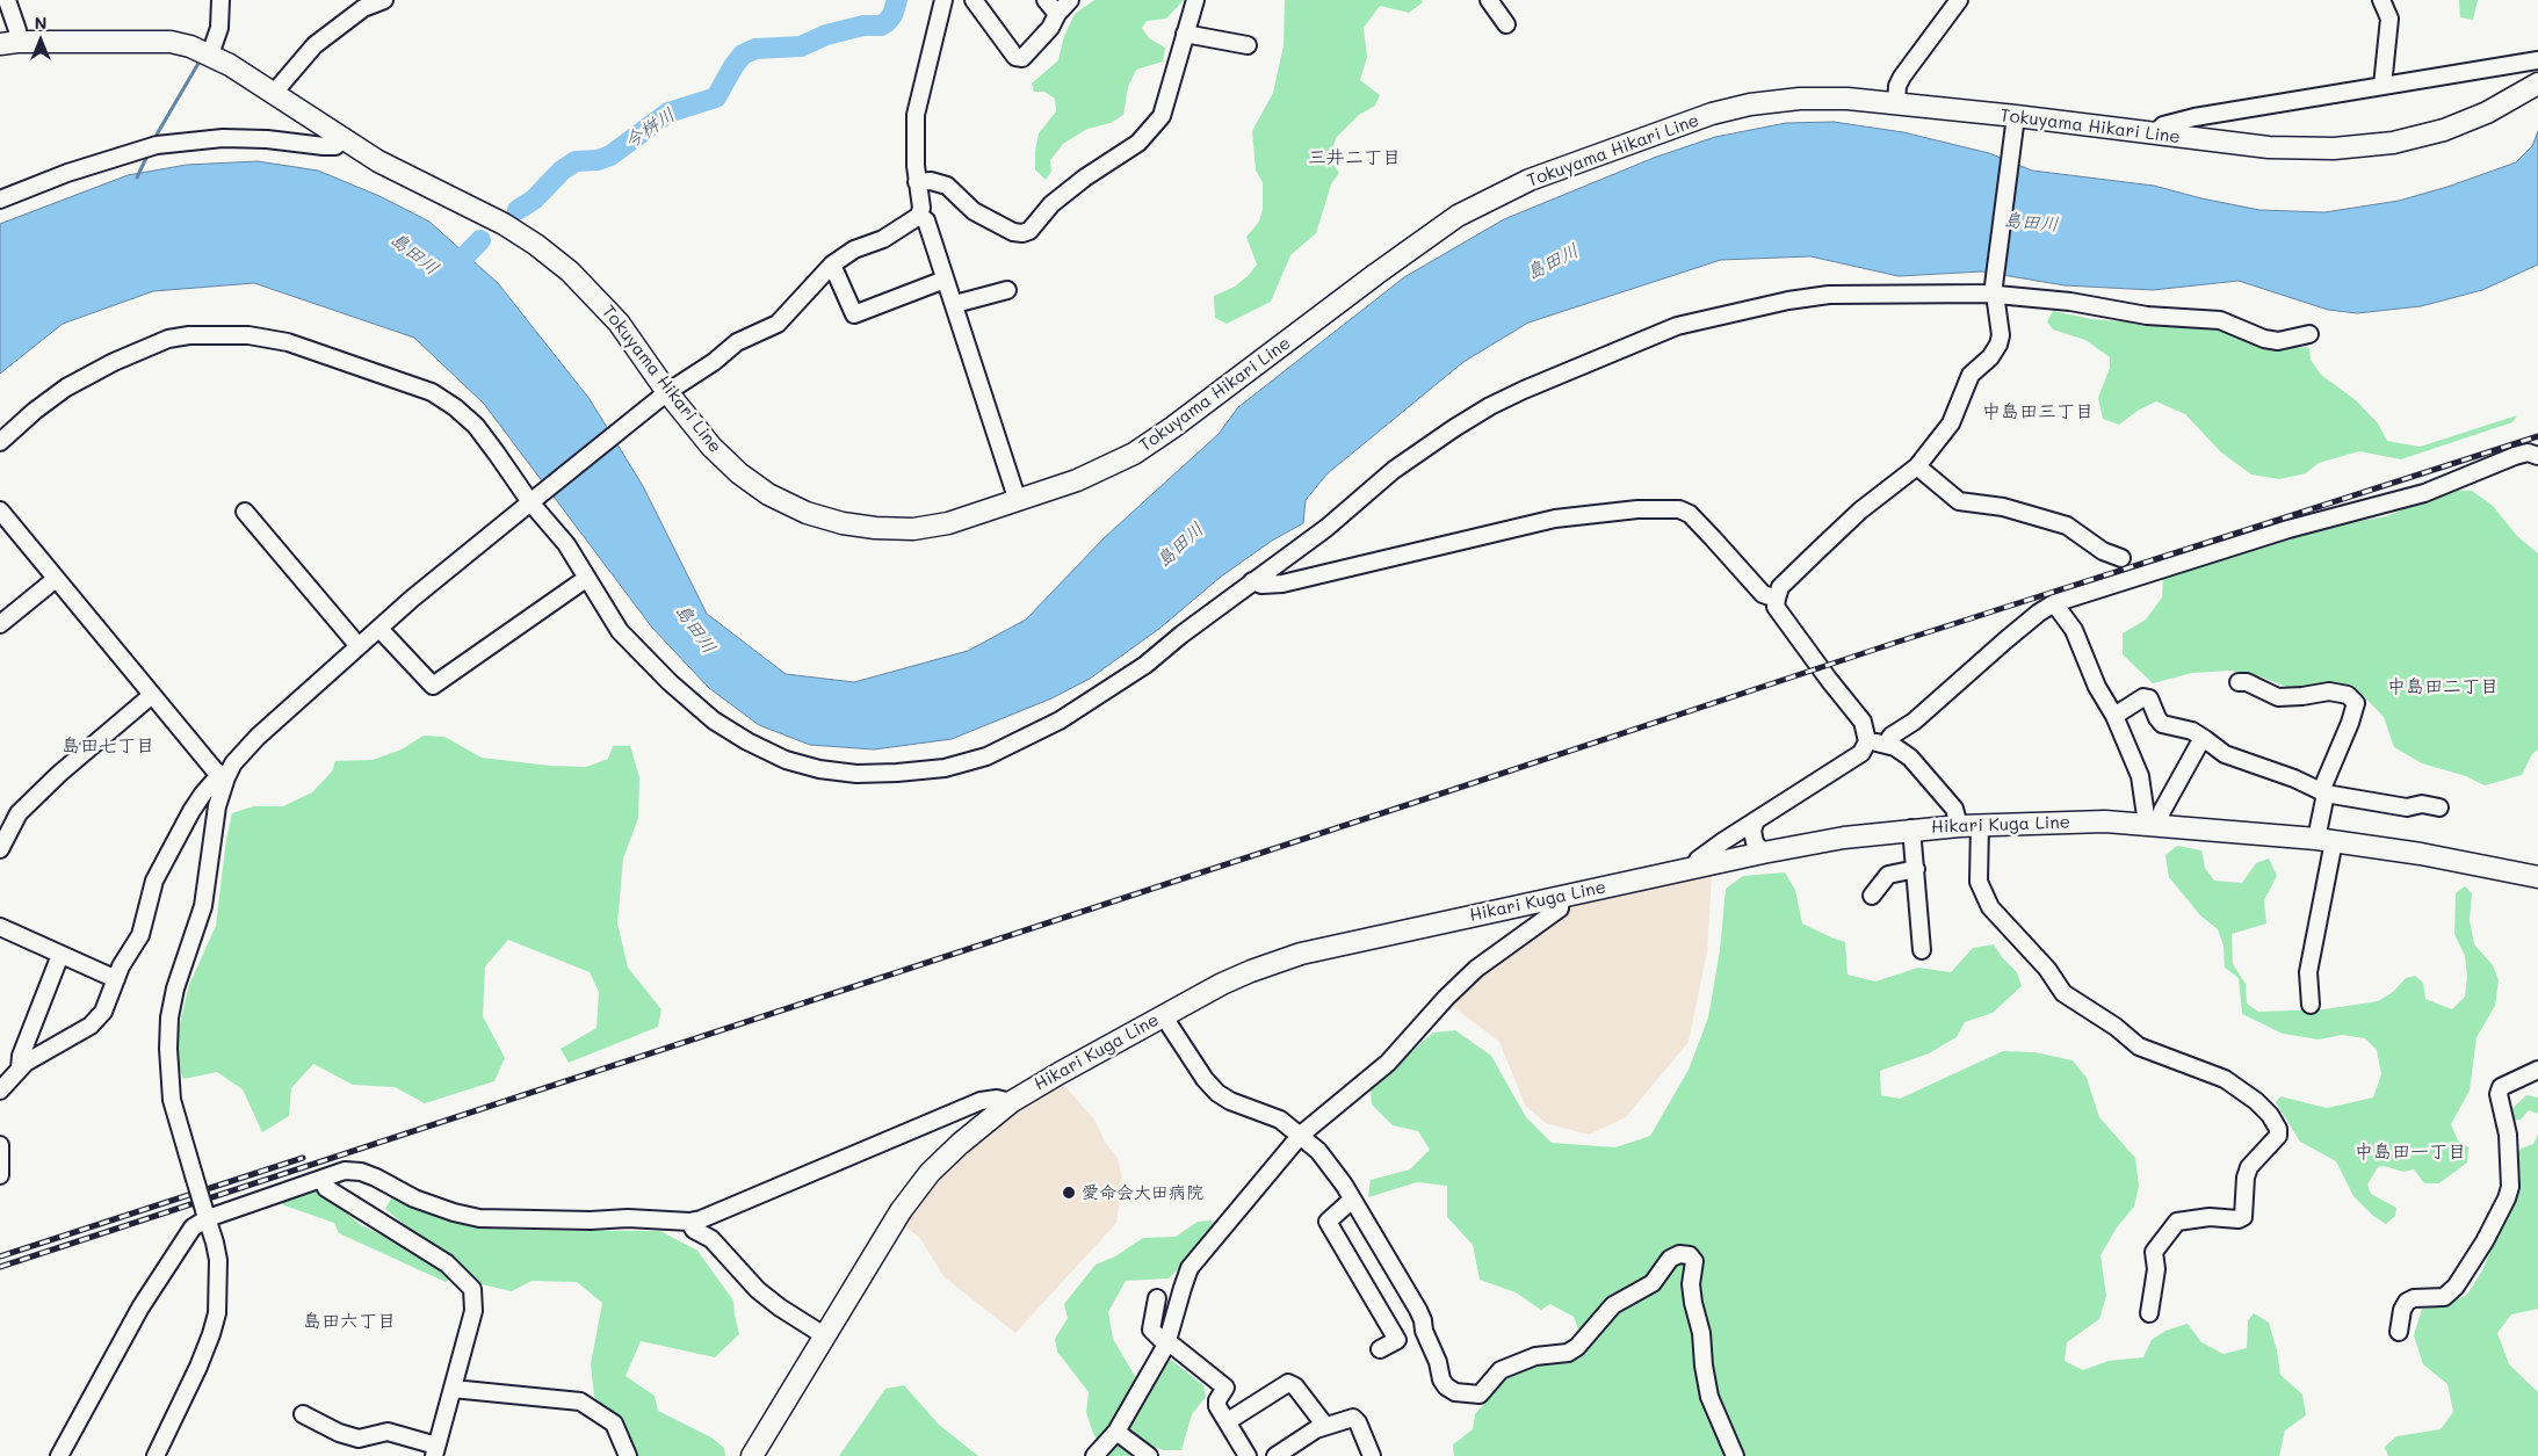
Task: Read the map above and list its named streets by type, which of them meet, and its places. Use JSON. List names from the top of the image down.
{
  "streets": {
    "main road": ["Tokuyama Hikari Line", "Hikari Kuga Line"]
  },
  "districts": [
    "三井二丁目",
    "中島田三丁目",
    "中島田二丁目",
    "島田七丁目",
    "中島田一丁目",
    "島田六丁目"
  ],
  "water": ["今桝川", "島田川"],
  "places": ["愛命会大田病院"],
  "north": "top"
}
